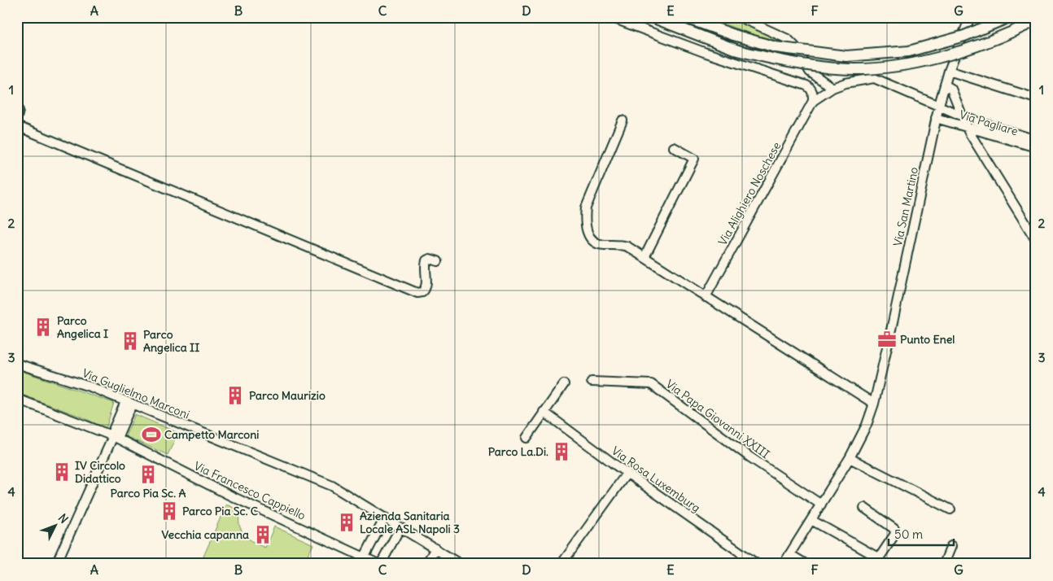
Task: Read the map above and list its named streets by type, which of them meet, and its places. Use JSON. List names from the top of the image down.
{
  "streets": {
    "street": [
      "Via Pagliare",
      "Via Alighiero Noschese",
      "Via San Martino",
      "Via Guglielmo Marconi",
      "Via Papa Giovanni XXIII",
      "Via Rosa Luxemburg",
      "Via Francesco Cappiello"
    ]
  },
  "crossings": [
    ["Via Pagliare", "Via Alighiero Noschese"],
    ["Via Pagliare", "Via San Martino"],
    ["Via San Martino", "Via Papa Giovanni XXIII"]
  ],
  "places": {
    "building": [
      "Parco Angelica I",
      "Parco Angelica II",
      "Parco Maurizio",
      "Parco La.Di.",
      "IV Circolo Didattico",
      "Parco Pia Sc. A",
      "Parco Pia Sc. C",
      "Azienda Sanitaria Locale ASL Napoli 3",
      "Vecchia capanna"
    ],
    "office": ["Punto Enel"],
    "sports": ["Campetto Marconi"]
  },
  "scale_bar": "50 m",
  "north": "top right",
  "grid": {
    "columns": [
      "A",
      "B",
      "C",
      "D",
      "E",
      "F",
      "G"
    ],
    "rows": [
      "1",
      "2",
      "3",
      "4"
    ]
  }
}
